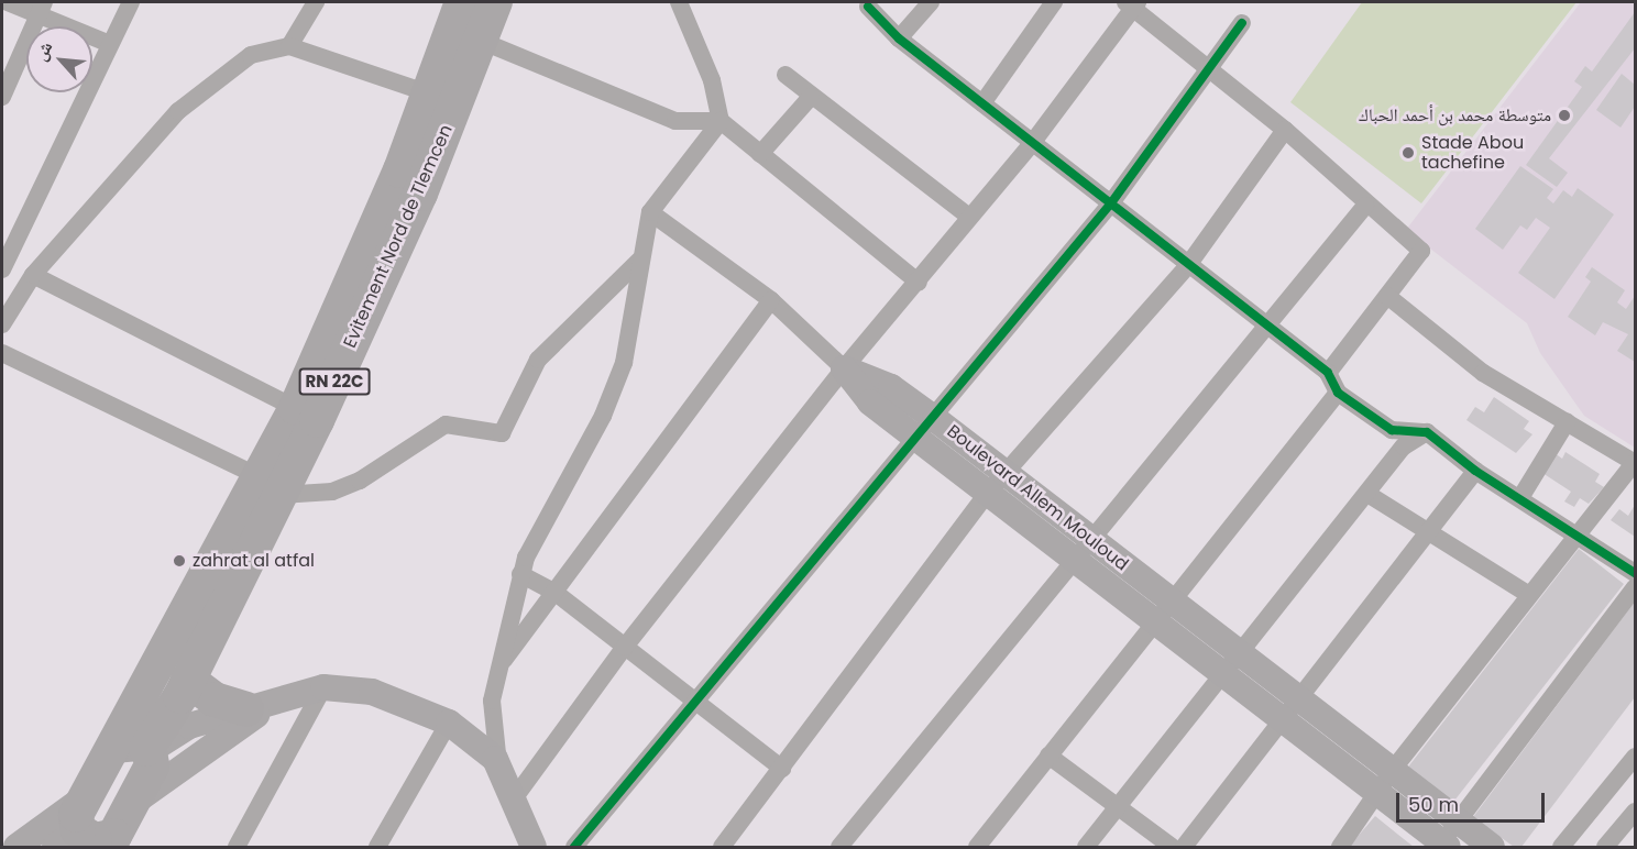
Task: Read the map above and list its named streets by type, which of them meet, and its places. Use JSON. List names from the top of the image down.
{
  "streets": {
    "highway": ["Evitement Nord de Tlemcen", "RN 22C"],
    "main road": ["Boulevard Allem Mouloud"]
  },
  "places": ["متوسطة محمد بن أحمد الحباك", "Stade Abou tachefine", "zahrat al atfal"],
  "scale_bar": "50 m",
  "north": "top left"
}
